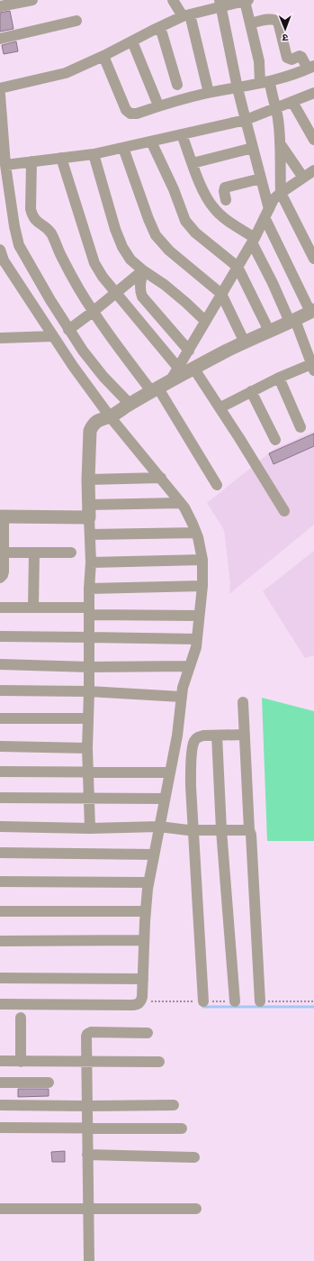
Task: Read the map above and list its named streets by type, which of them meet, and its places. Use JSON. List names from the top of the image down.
{
  "north": "bottom"
}
